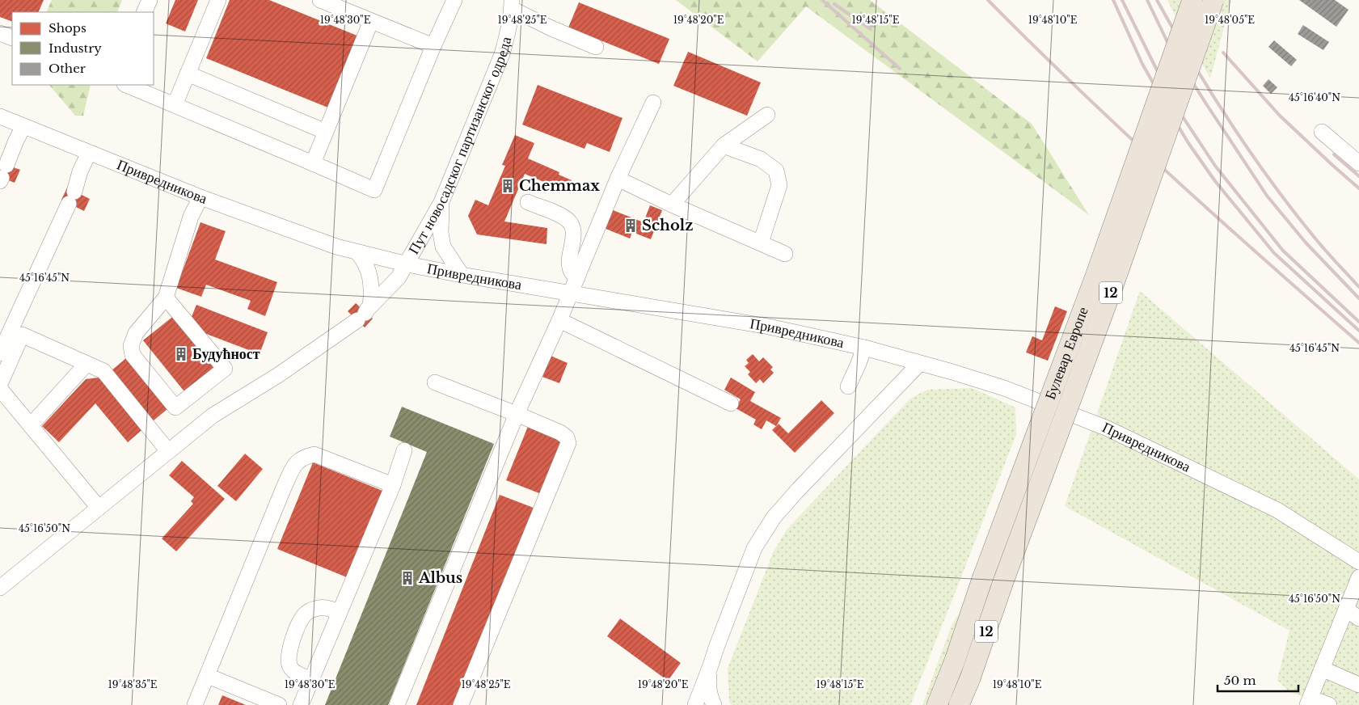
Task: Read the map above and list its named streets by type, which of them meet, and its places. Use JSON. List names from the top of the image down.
{
  "streets": {
    "main road": ["12", "Булевар Европе"],
    "street": ["Пут новосадског партизанског одреда", "Привредникова"]
  },
  "crossings": [
    ["Пут новосадског партизанског одреда", "Привредникова"]
  ],
  "places": {
    "building": [
      "Chemmax",
      "Scholz",
      "Будућност",
      "Albus"
    ]
  },
  "legend": ["Shops", "Industry", "Other"],
  "scale_bar": "50 m",
  "coordinates": [
    "19°48'30\"E",
    "19°48'25\"E",
    "19°48'20\"E",
    "19°48'15\"E",
    "19°48'10\"E",
    "19°48'05\"E",
    "45°16'40\"N",
    "45°16'45\"N",
    "45°16'50\"N",
    "19°48'35\"E"
  ]
}
